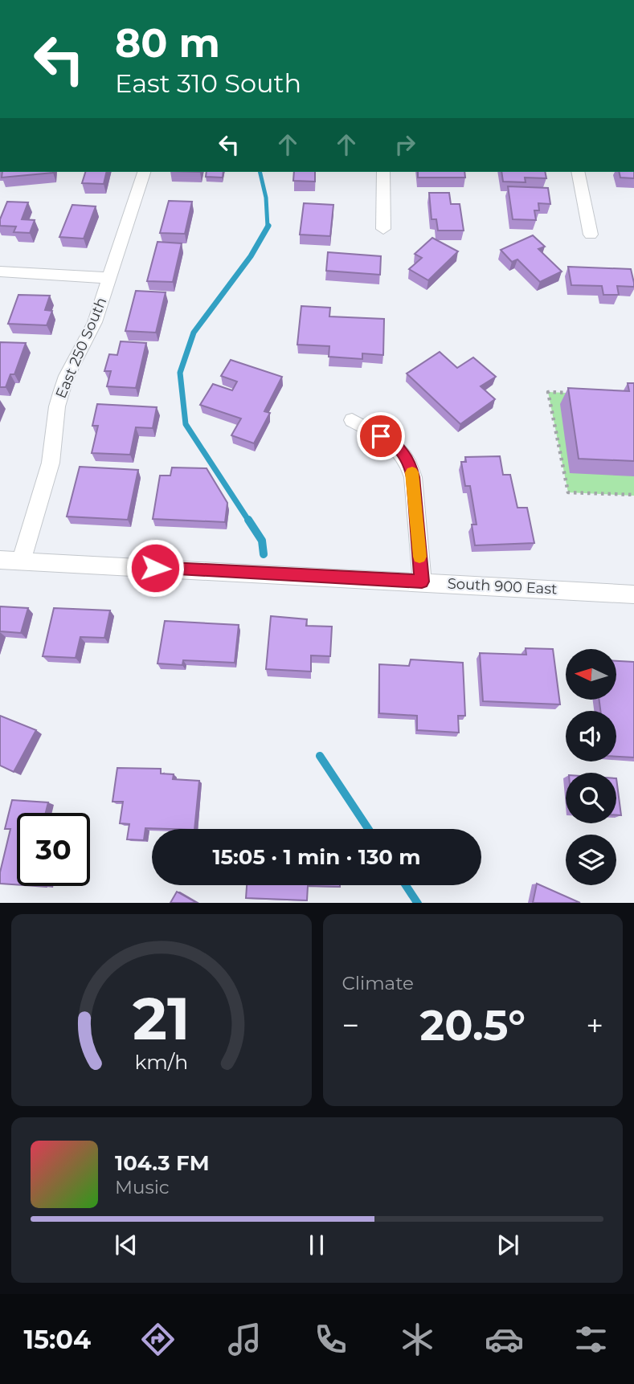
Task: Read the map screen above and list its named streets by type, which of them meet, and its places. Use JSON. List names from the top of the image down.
{
  "streets": {
    "street": ["East 250 South", "South 900 East"]
  },
  "crossings": [
    ["East 250 South", "South 900 East"]
  ],
  "north": "left",
  "page": {
    "turn": ["80 m", "East 310 South"],
    "limit": "30",
    "trip": "15:05 · 1 min · 130 m",
    "tile": "Climate",
    "heat": ["−", "20.5°", "+"],
    "song": ["104.3 FM", "Music"],
    "tabs": "15:04",
    "gauge": ["21", "km/h"]
  }
}
